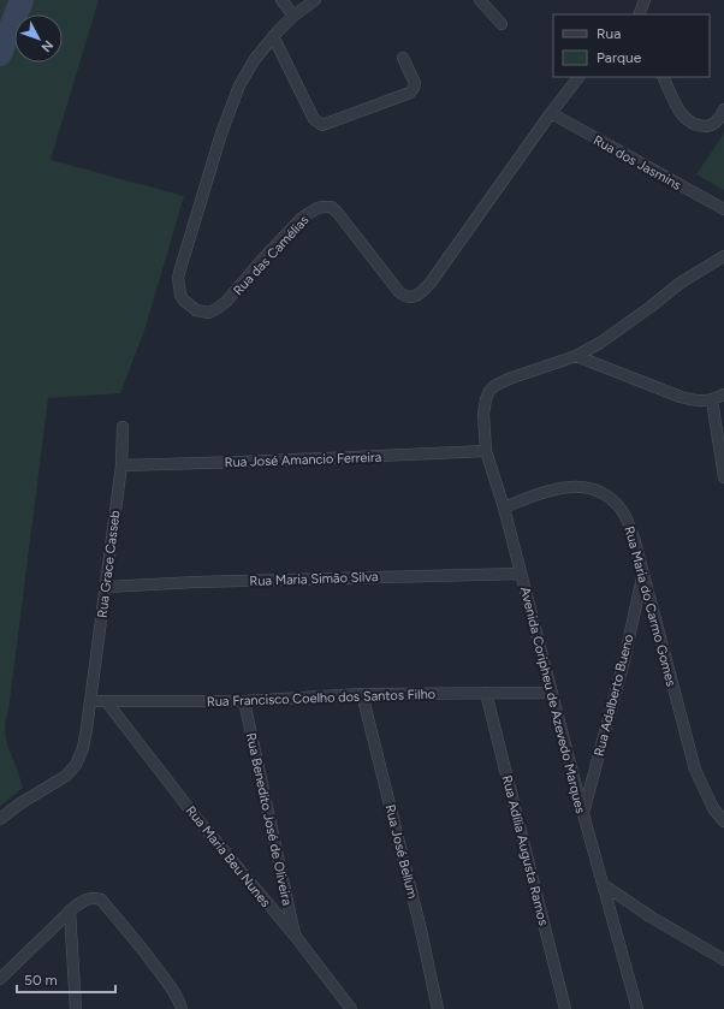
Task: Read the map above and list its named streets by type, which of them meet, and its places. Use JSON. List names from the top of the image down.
{
  "streets": {
    "street": [
      "Rua dos Jasmins",
      "Rua das Camélias",
      "Rua José Amancio Ferreira",
      "Rua Grace Casseb",
      "Rua Maria Simão Silva",
      "Rua Maria do Carmo Gomes",
      "Rua Adalberto Bueno",
      "Rua Francisco Coelho dos Santos Filho",
      "Avenida Coripheu de Azevedo Marques",
      "Rua Benedito José de Oliveira",
      "Rua Adília Augusta Ramos",
      "Rua José Bellum",
      "Rua Maria Beu Nunes"
    ]
  },
  "crossings": [
    ["Rua dos Jasmins", "Rua das Camélias"],
    ["Rua José Amancio Ferreira", "Rua Grace Casseb"],
    ["Rua José Amancio Ferreira", "Avenida Coripheu de Azevedo Marques"],
    ["Rua Grace Casseb", "Rua Maria Simão Silva"],
    ["Rua Grace Casseb", "Rua Francisco Coelho dos Santos Filho"],
    ["Rua Maria Simão Silva", "Avenida Coripheu de Azevedo Marques"],
    ["Rua Maria do Carmo Gomes", "Rua Adalberto Bueno"],
    ["Rua Maria do Carmo Gomes", "Avenida Coripheu de Azevedo Marques"],
    ["Rua Adalberto Bueno", "Avenida Coripheu de Azevedo Marques"],
    ["Rua Francisco Coelho dos Santos Filho", "Avenida Coripheu de Azevedo Marques"],
    ["Rua Francisco Coelho dos Santos Filho", "Rua Benedito José de Oliveira"],
    ["Rua Francisco Coelho dos Santos Filho", "Rua Adília Augusta Ramos"],
    ["Rua Francisco Coelho dos Santos Filho", "Rua José Bellum"],
    ["Rua Francisco Coelho dos Santos Filho", "Rua Maria Beu Nunes"],
    ["Rua Benedito José de Oliveira", "Rua Maria Beu Nunes"]
  ],
  "legend": ["Rua", "Parque"],
  "scale_bar": "50 m",
  "north": "bottom right"
}
